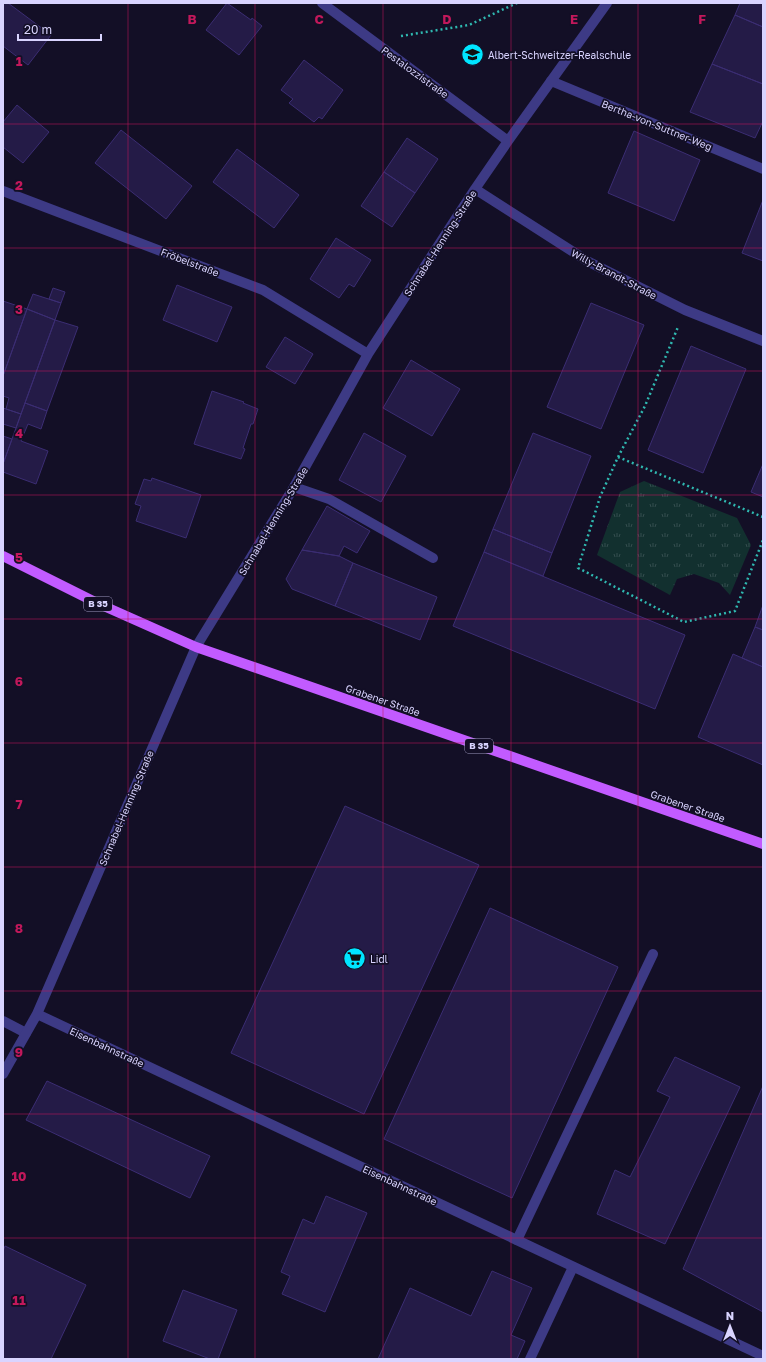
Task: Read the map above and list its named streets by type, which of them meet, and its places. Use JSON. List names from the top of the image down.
{
  "streets": {
    "main road": ["B 35", "Grabener Straße"],
    "street": [
      "Pestalozzistraße",
      "Bertha-von-Suttner-Weg",
      "Schnabel-Henning-Straße",
      "Fröbelstraße",
      "Willy-Brandt-Straße",
      "Eisenbahnstraße"
    ]
  },
  "crossings": [
    ["Pestalozzistraße", "Schnabel-Henning-Straße"],
    ["Bertha-von-Suttner-Weg", "Schnabel-Henning-Straße"],
    ["Schnabel-Henning-Straße", "Fröbelstraße"],
    ["Schnabel-Henning-Straße", "Willy-Brandt-Straße"],
    ["Schnabel-Henning-Straße", "Grabener Straße"],
    ["Schnabel-Henning-Straße", "Eisenbahnstraße"]
  ],
  "places": {
    "school or university": ["Albert-Schweitzer-Realschule"],
    "supermarket": ["Lidl"]
  },
  "scale_bar": "20 m",
  "north": "top",
  "grid": {
    "columns": [
      "B",
      "C",
      "D",
      "E",
      "F"
    ],
    "rows": [
      "1",
      "2",
      "3",
      "4",
      "5",
      "6",
      "7",
      "8",
      "9",
      "10",
      "11"
    ]
  }
}
